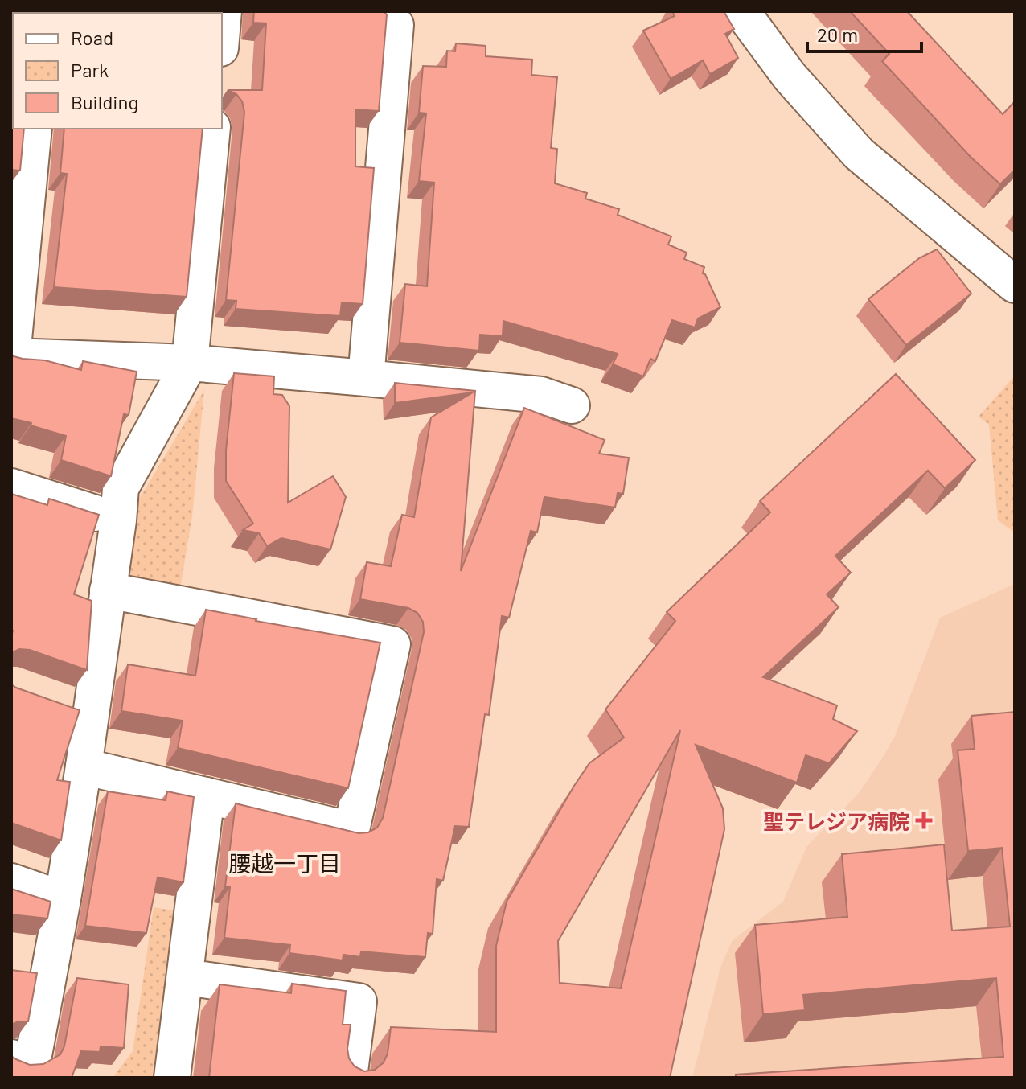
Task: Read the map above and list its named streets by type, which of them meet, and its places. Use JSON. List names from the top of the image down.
{
  "districts": ["腰越一丁目"],
  "places": {
    "health": ["聖テレジア病院"]
  },
  "legend": ["Road", "Park", "Building"],
  "scale_bar": "20 m"
}
